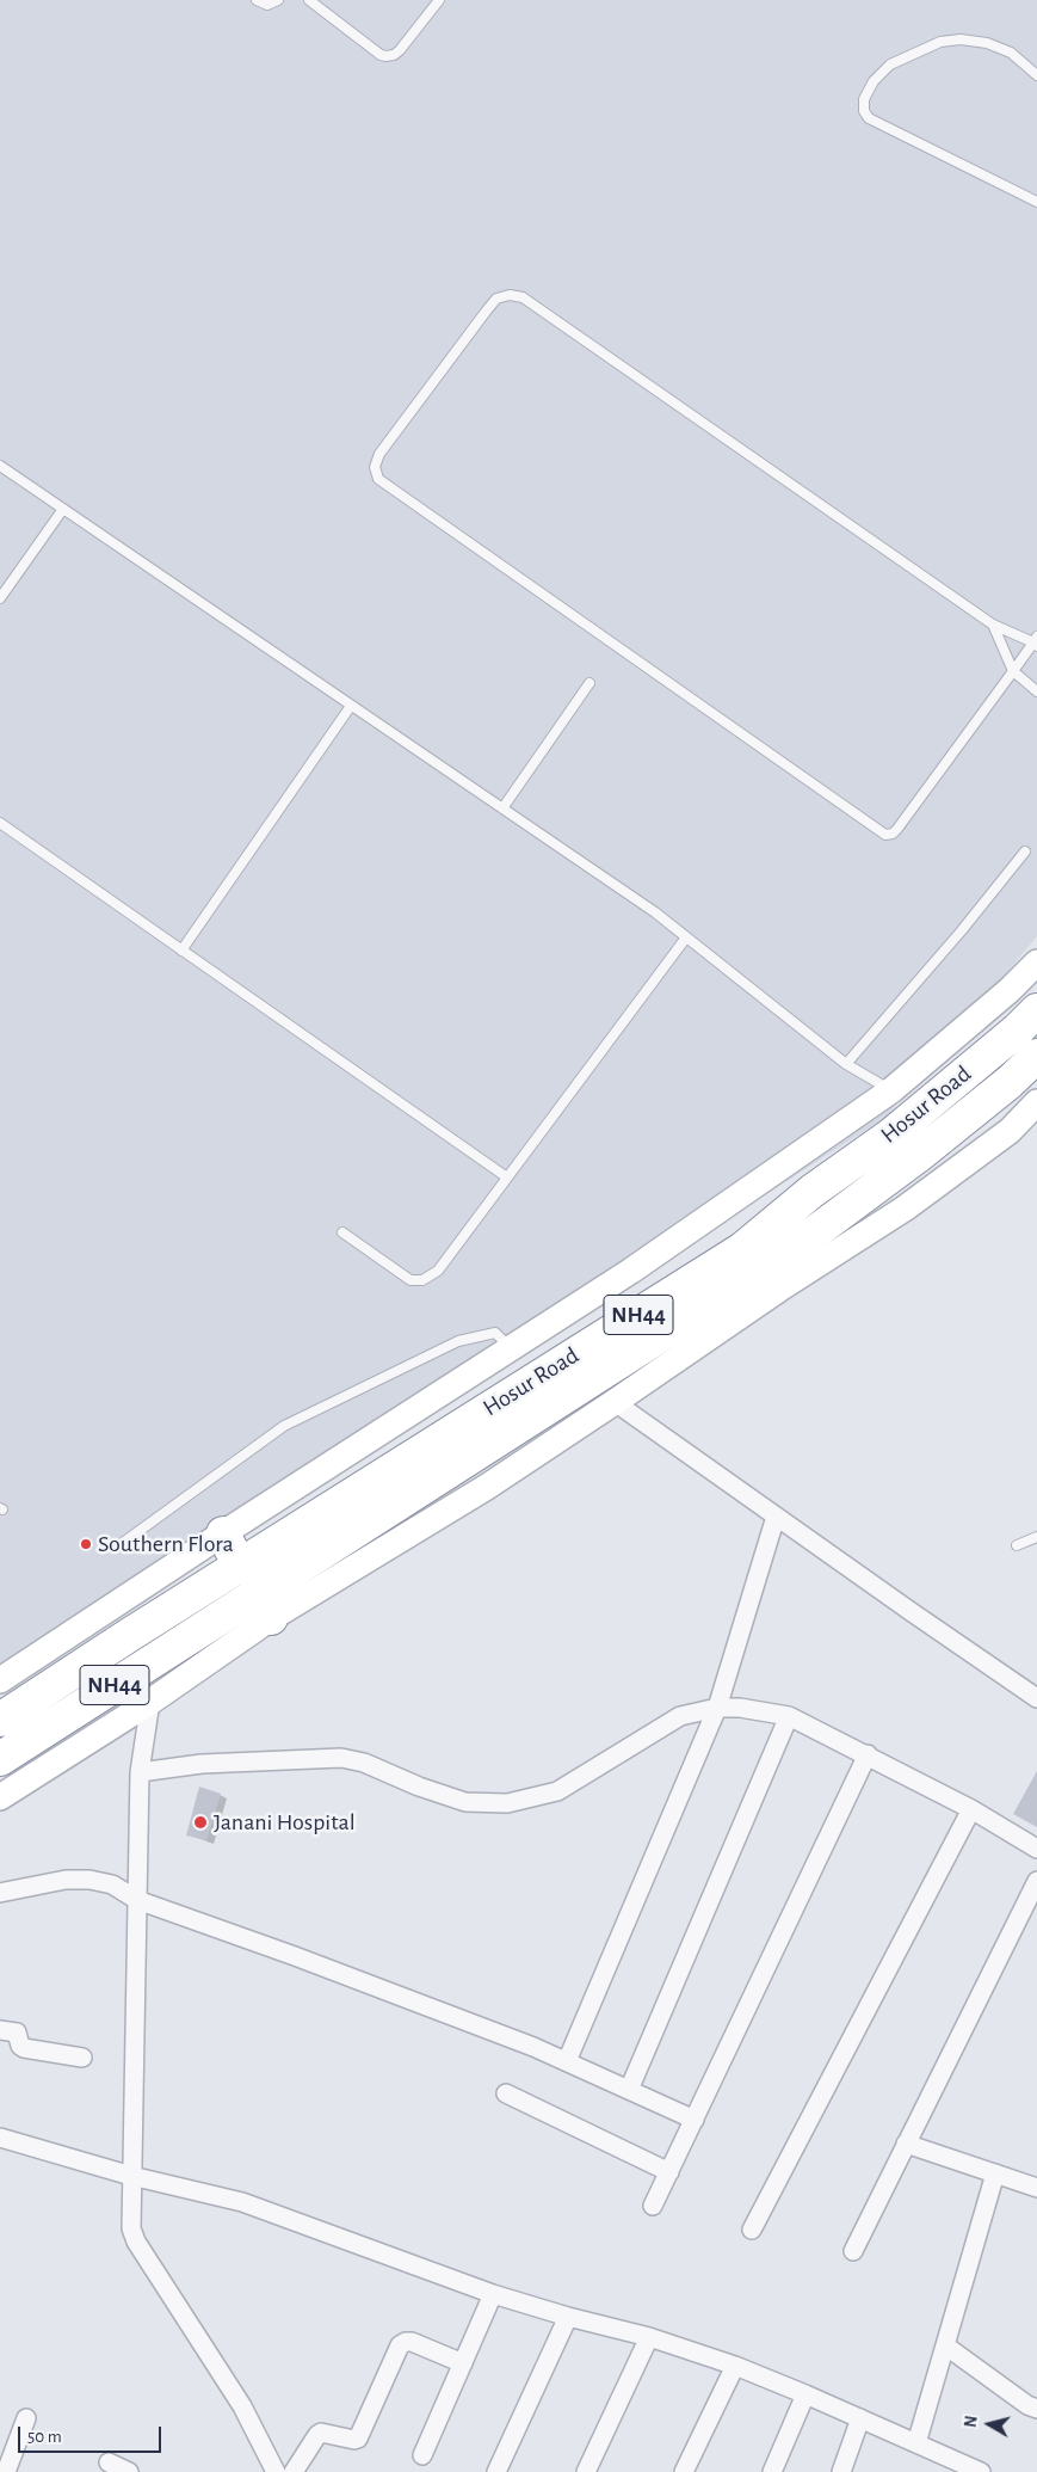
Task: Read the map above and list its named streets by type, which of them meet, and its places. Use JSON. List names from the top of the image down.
{
  "streets": {
    "highway": ["Hosur Road", "NH44"]
  },
  "places": ["Southern Flora", "Janani Hospital"],
  "scale_bar": "50 m",
  "north": "left"
}
